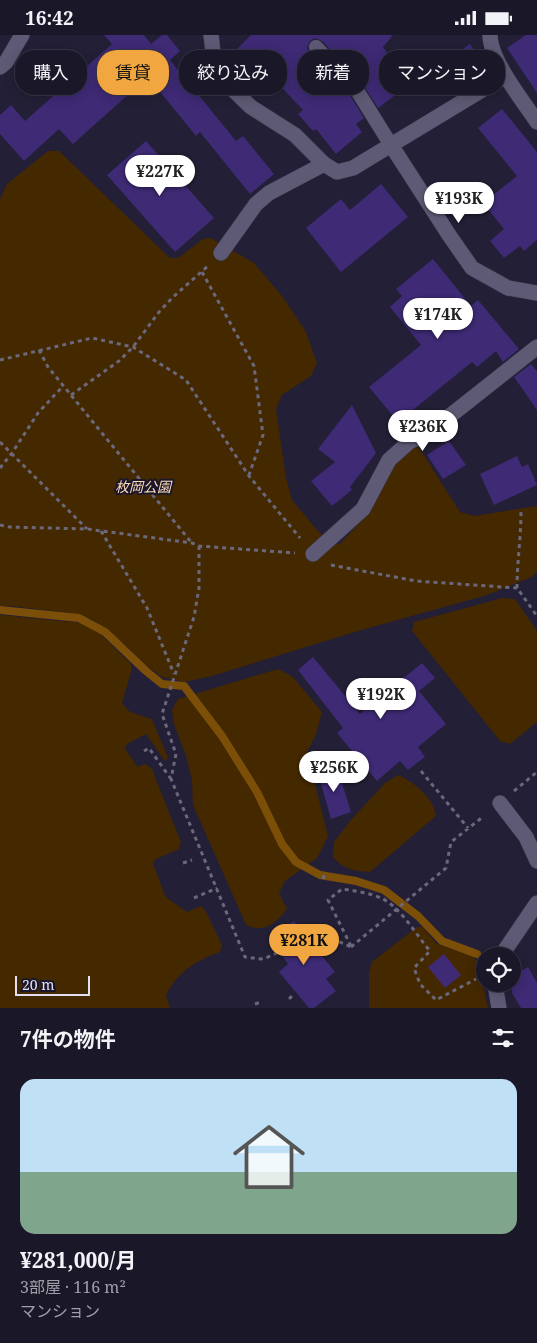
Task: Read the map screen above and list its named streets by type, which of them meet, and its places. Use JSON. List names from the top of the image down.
{
  "parks": ["枚岡公園"],
  "scale_bar": "20 m",
  "page": {
    "status": "16:42",
    "chip": [
      "購入",
      "賃貸",
      "絞り込み",
      "新着",
      "マンション"
    ],
    "price": [
      "¥227K",
      "¥193K",
      "¥174K",
      "¥236K",
      "¥192K",
      "¥256K",
      "¥281K"
    ],
    "scale": "20 m",
    "heading": "7件の物件",
    "list": [
      {
        "name": "¥281,000/月",
        "note": "3部屋 · 116 m² · マンション"
      }
    ]
  }
}
